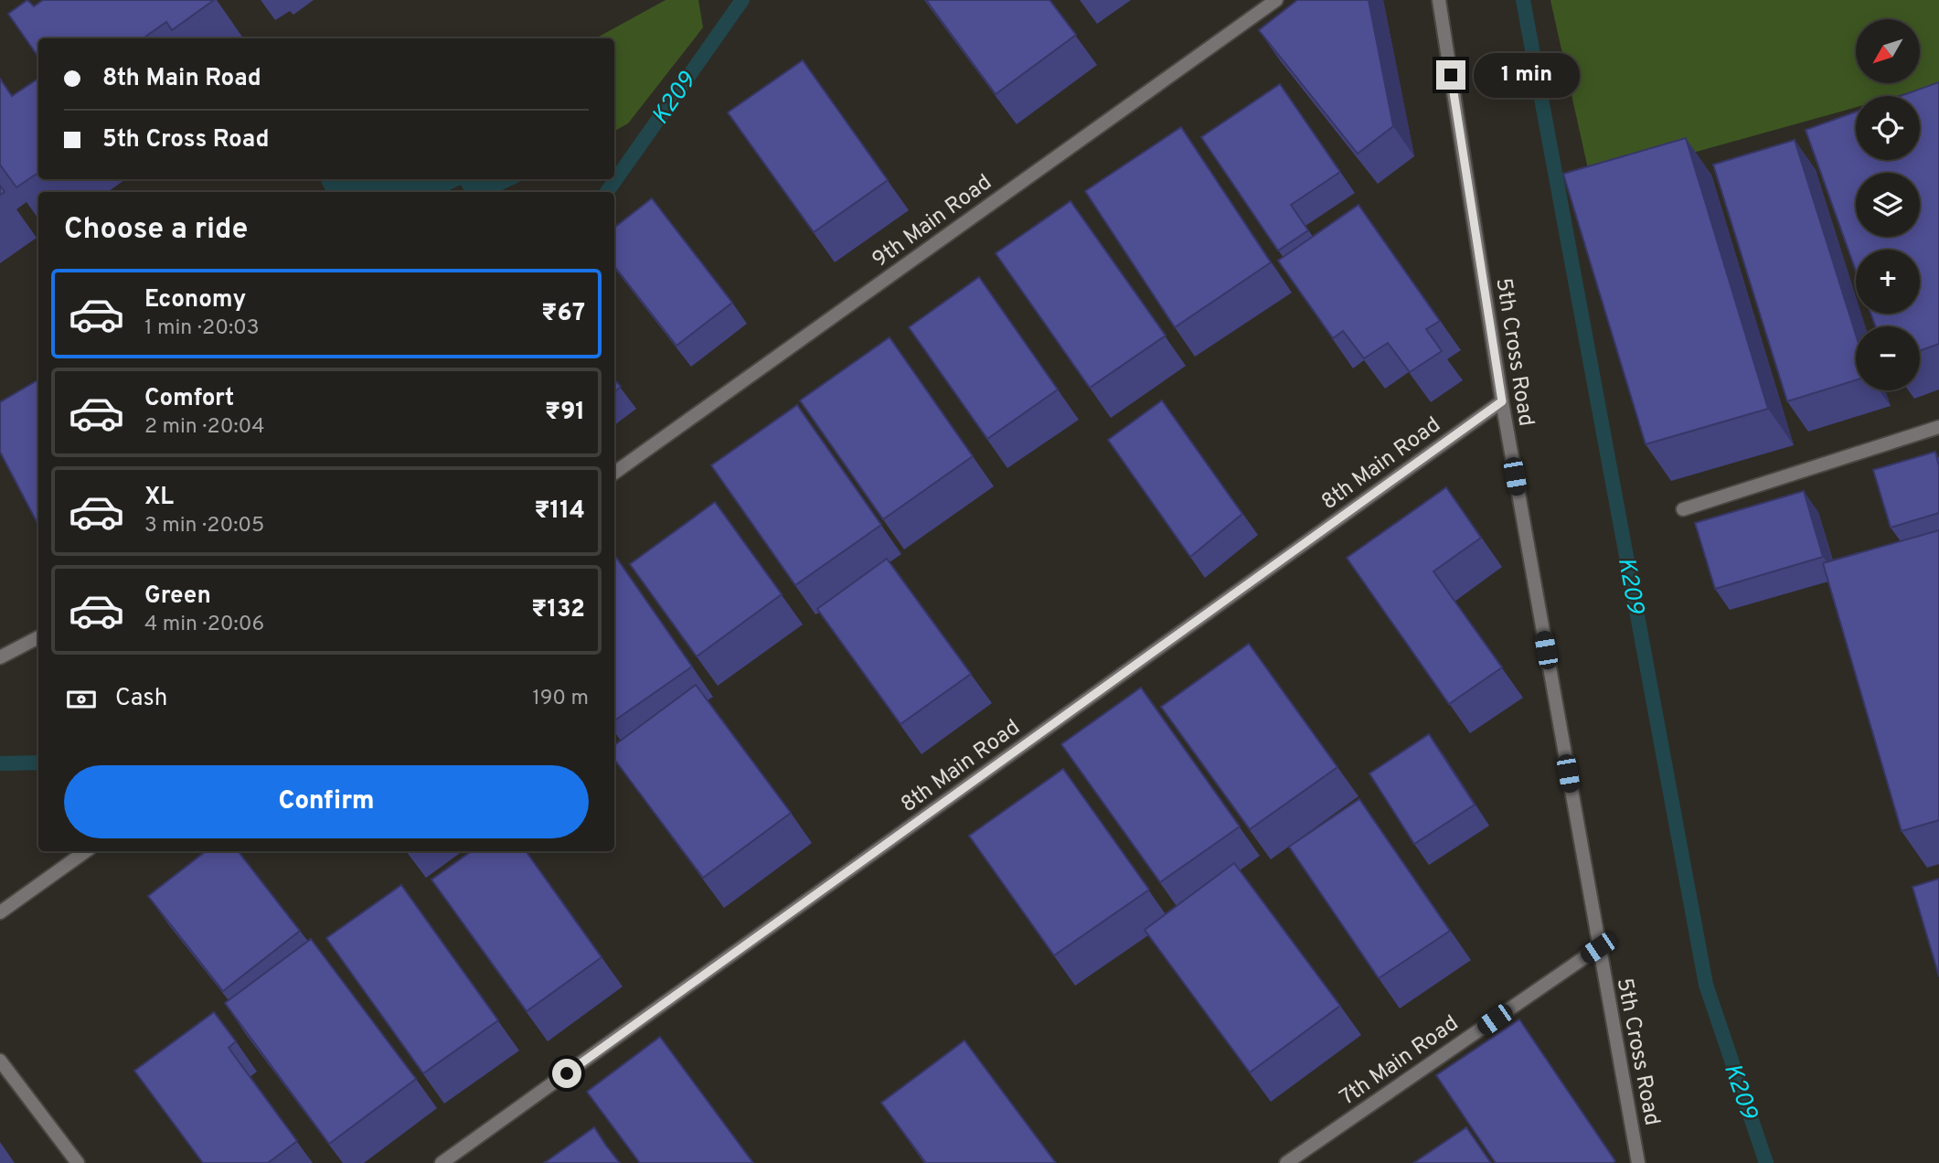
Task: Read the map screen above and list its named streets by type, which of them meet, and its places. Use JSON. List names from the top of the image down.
{
  "streets": {
    "street": [
      "9th Main Road",
      "5th Cross Road",
      "8th Main Road",
      "7th Main Road"
    ]
  },
  "crossings": [
    ["5th Cross Road", "8th Main Road"],
    ["5th Cross Road", "7th Main Road"]
  ],
  "water": ["K209"],
  "north": "bottom left",
  "page": {
    "map_buttons": ["+", "−"],
    "banner": ["8th Main Road", "5th Cross Road"],
    "bubble": "1 min",
    "heading": "Choose a ride",
    "list": [
      {
        "name": "Economy",
        "note": "1 min · 20:03",
        "value": "₹67"
      },
      {
        "name": "Comfort",
        "note": "2 min · 20:04",
        "value": "₹91"
      },
      {
        "name": "XL",
        "note": "3 min · 20:05",
        "value": "₹114"
      },
      {
        "name": "Green",
        "note": "4 min · 20:06",
        "value": "₹132"
      }
    ],
    "pay": ["Cash", "190 m"],
    "buttons": "Confirm"
  }
}
